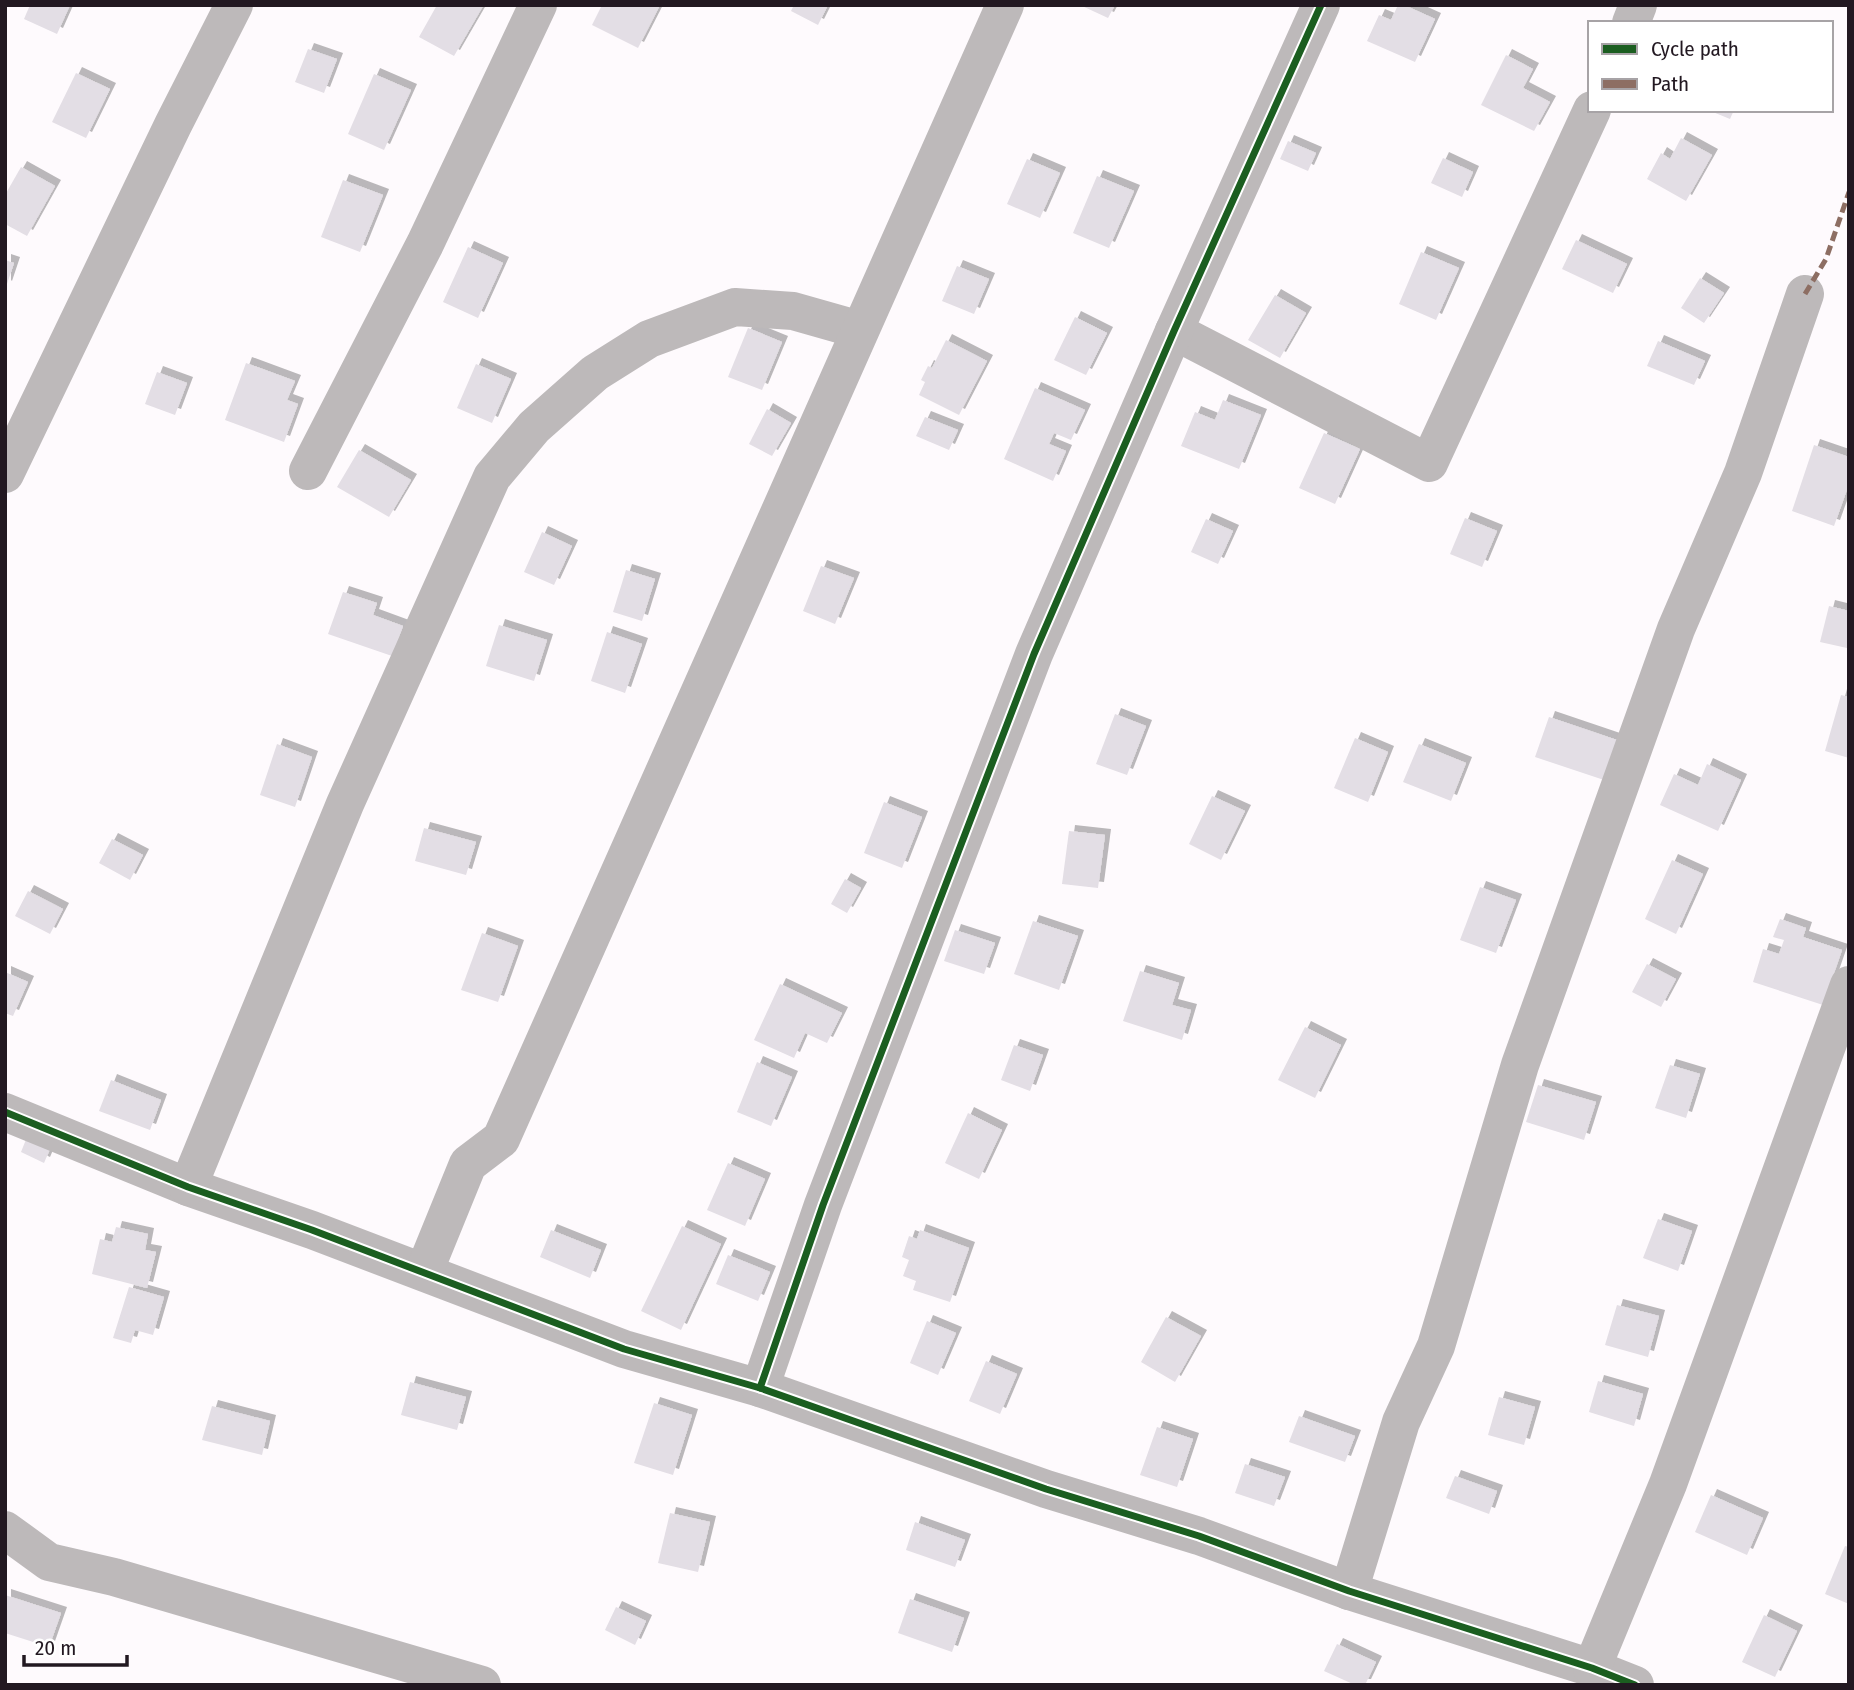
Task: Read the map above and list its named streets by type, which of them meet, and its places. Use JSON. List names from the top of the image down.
{
  "legend": ["Cycle path", "Path"],
  "scale_bar": "20 m"
}
